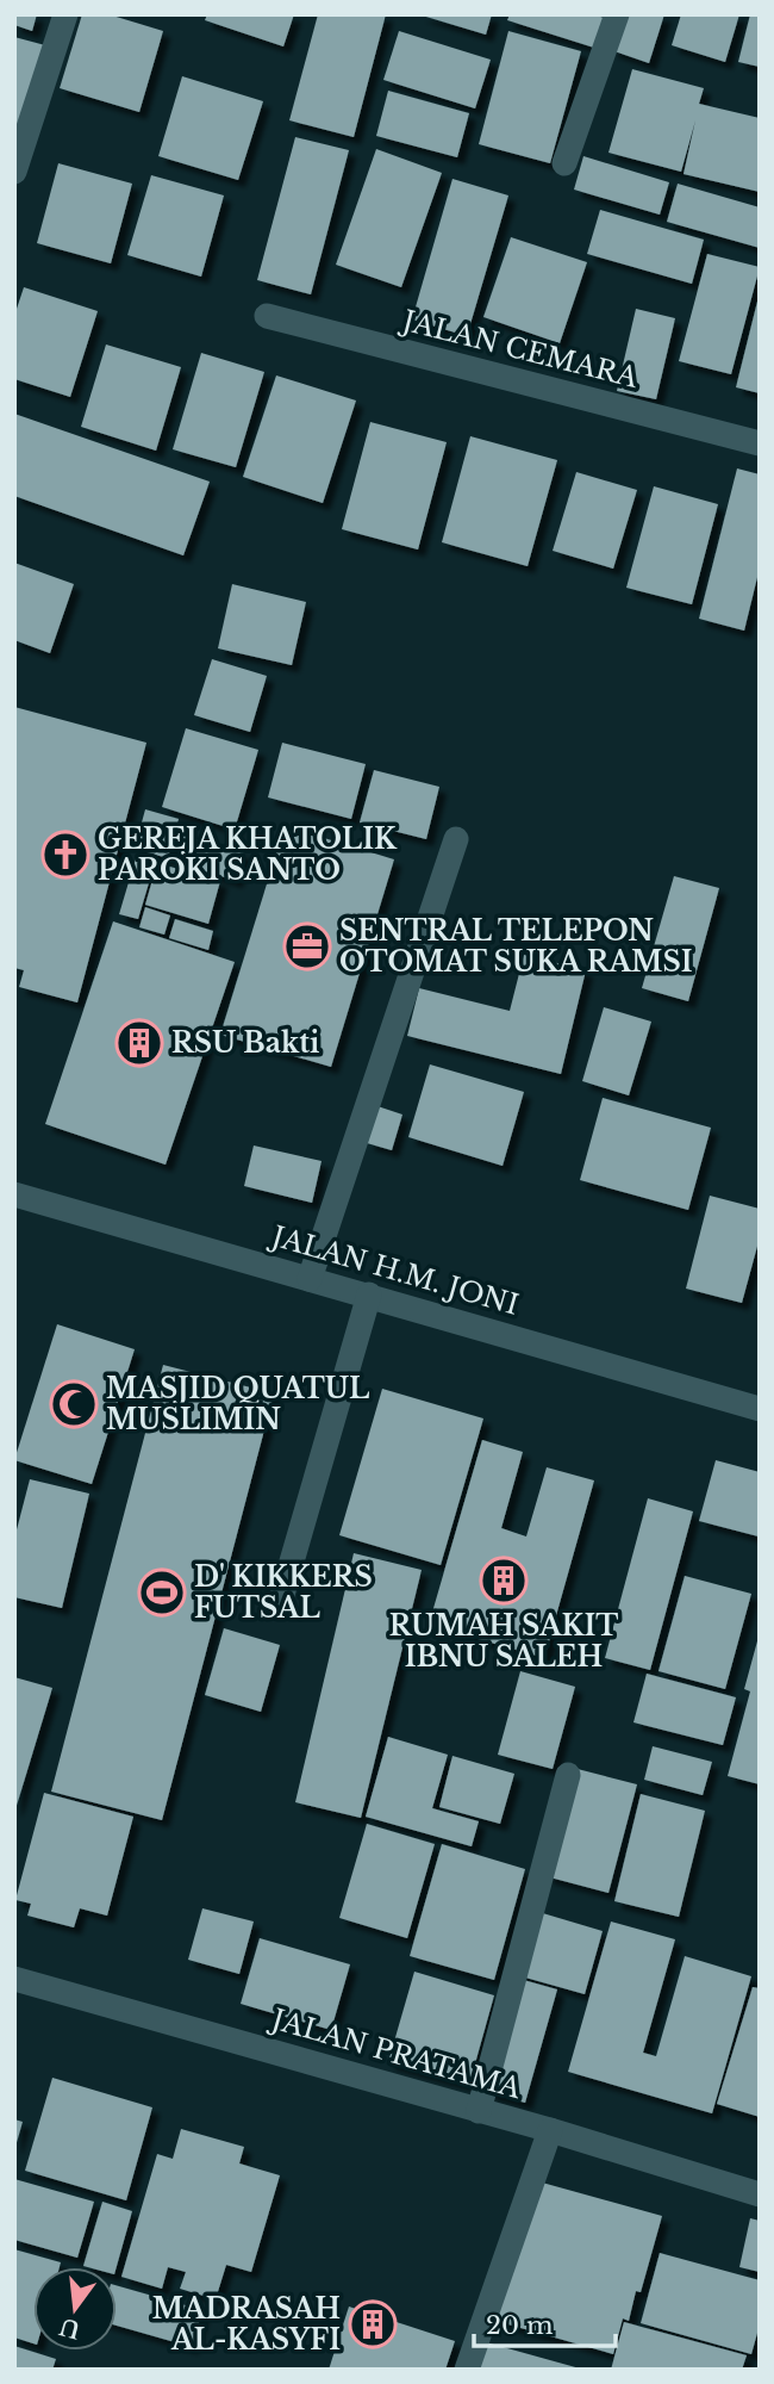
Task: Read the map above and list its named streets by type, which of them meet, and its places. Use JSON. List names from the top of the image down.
{
  "streets": {
    "street": ["JALAN CEMARA", "JALAN H.M. JONI", "JALAN PRATAMA"]
  },
  "places": {
    "church": ["GEREJA KHATOLIK PAROKI SANTO"],
    "office": ["SENTRAL TELEPON OTOMAT SUKA RAMSI"],
    "building": ["RSU Bakti", "RUMAH SAKIT IBNU SALEH", "MADRASAH AL-KASYFI"],
    "mosque": ["MASJID QUATUL MUSLIMIN"],
    "sports": ["D' KIKKERS FUTSAL"]
  },
  "scale_bar": "20 m",
  "north": "bottom"
}
